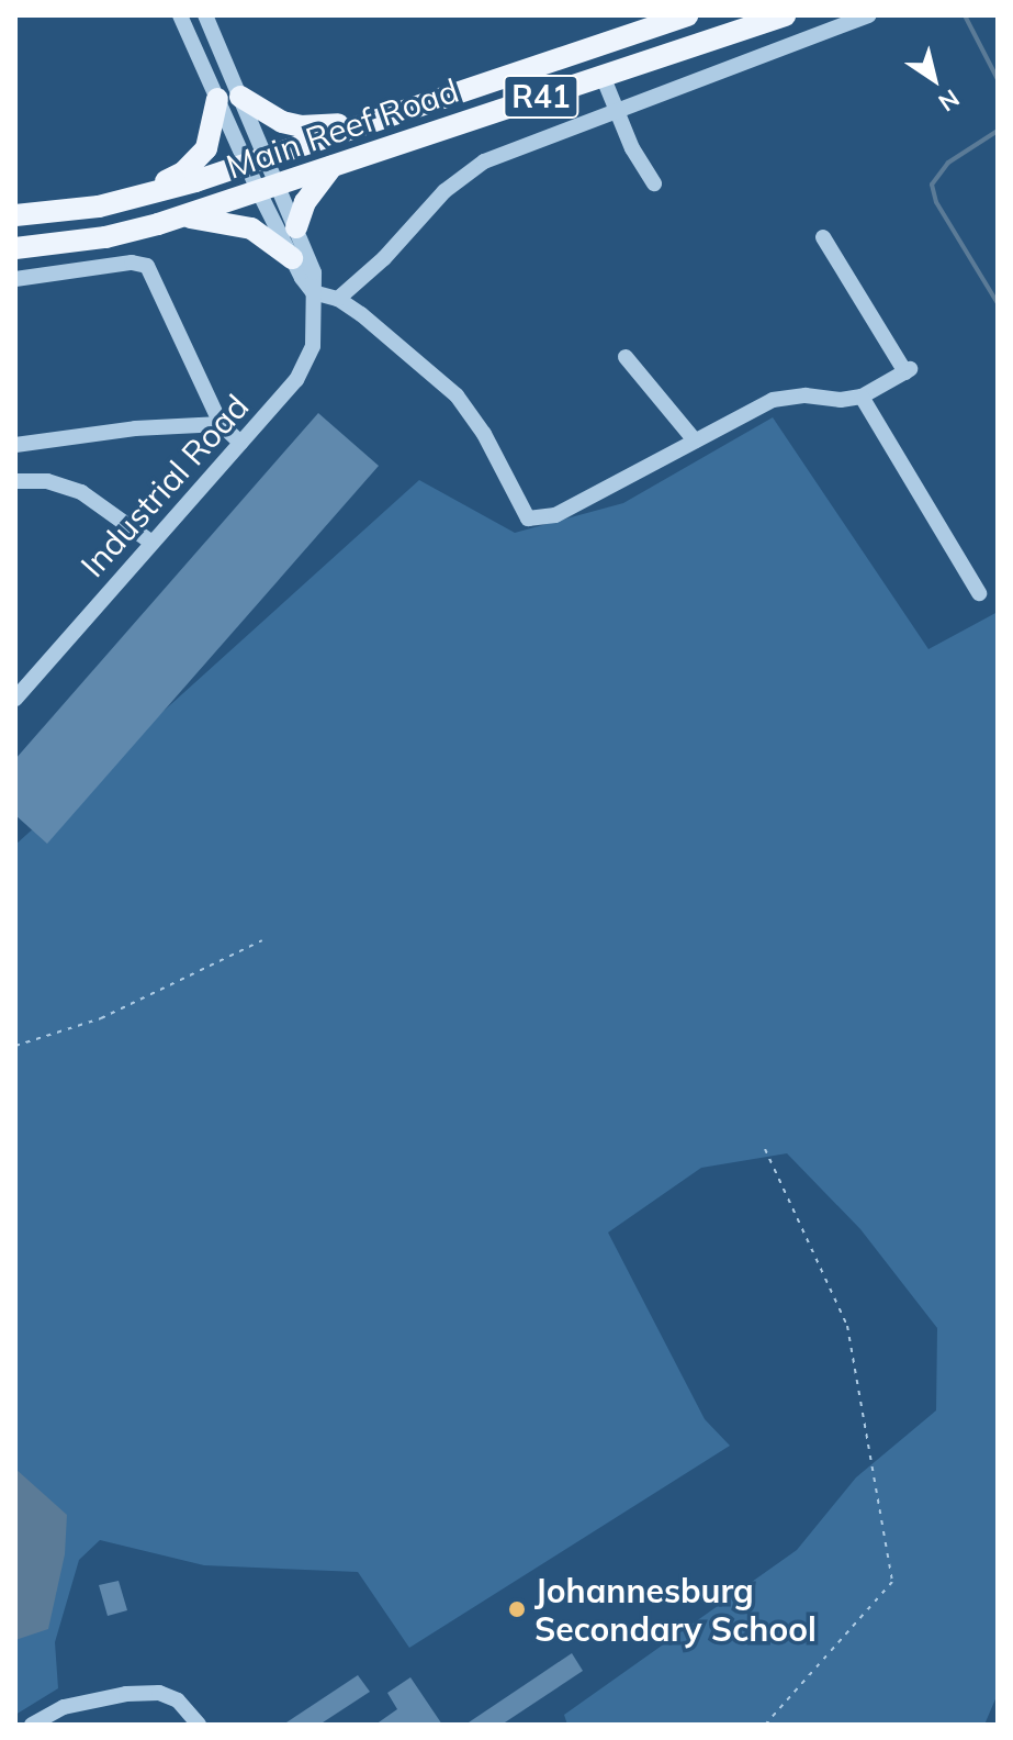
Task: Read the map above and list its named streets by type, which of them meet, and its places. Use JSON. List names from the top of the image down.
{
  "streets": {
    "main road": ["R41", "Main Reef Road"],
    "street": ["Industrial Road"]
  },
  "crossings": [
    ["Main Reef Road", "Industrial Road"]
  ],
  "places": ["Johannesburg Secondary School"],
  "north": "bottom right"
}
